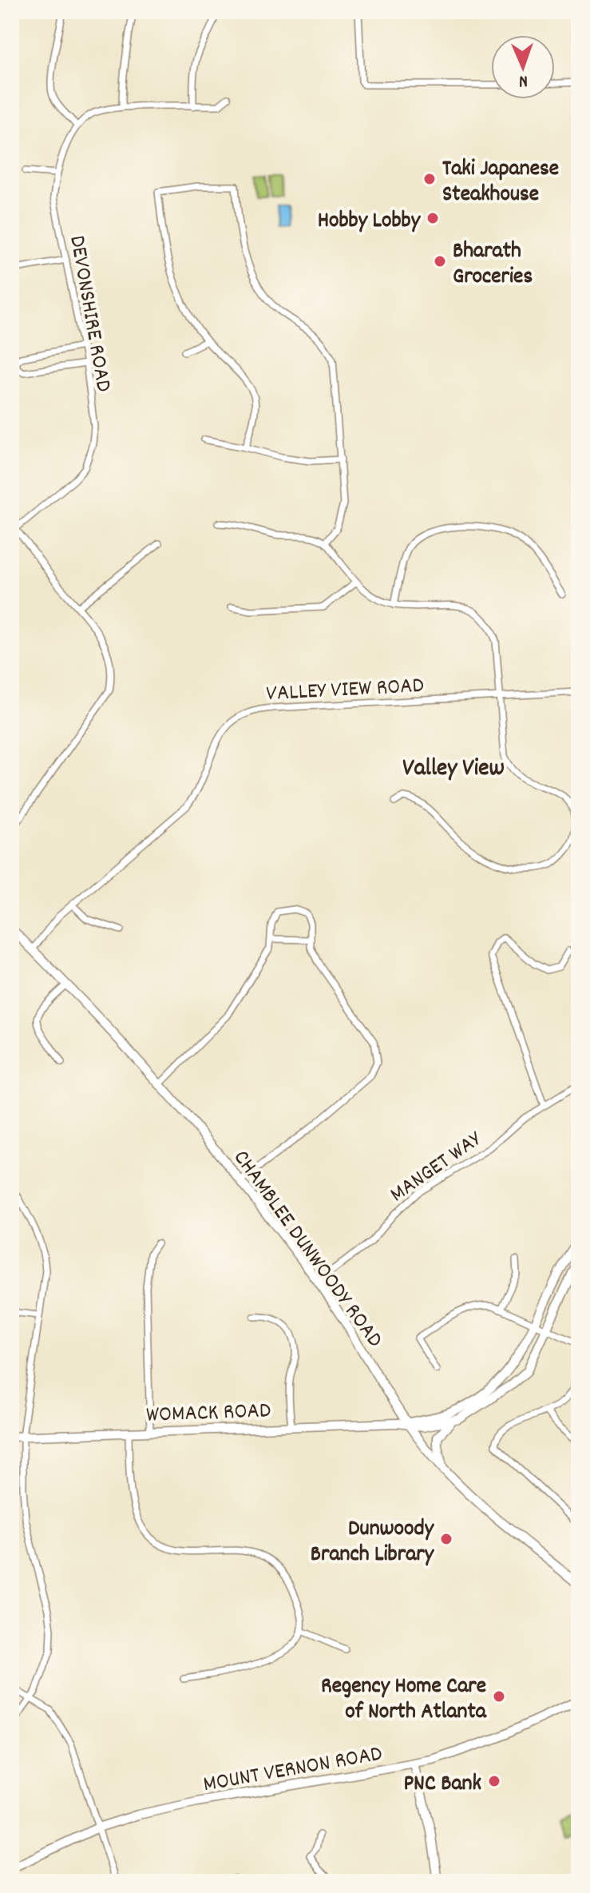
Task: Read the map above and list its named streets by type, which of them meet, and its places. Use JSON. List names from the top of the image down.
{
  "streets": {
    "street": [
      "DEVONSHIRE ROAD",
      "VALLEY VIEW ROAD",
      "MANGET WAY",
      "CHAMBLEE DUNWOODY ROAD",
      "WOMACK ROAD",
      "MOUNT VERNON ROAD"
    ]
  },
  "crossings": [
    ["VALLEY VIEW ROAD", "CHAMBLEE DUNWOODY ROAD"],
    ["MANGET WAY", "CHAMBLEE DUNWOODY ROAD"],
    ["CHAMBLEE DUNWOODY ROAD", "WOMACK ROAD"]
  ],
  "districts": ["Valley View"],
  "places": [
    "Taki Japanese Steakhouse",
    "Hobby Lobby",
    "Bharath Groceries",
    "Dunwoody Branch Library",
    "Regency Home Care of North Atlanta",
    "PNC Bank"
  ],
  "north": "bottom"
}
